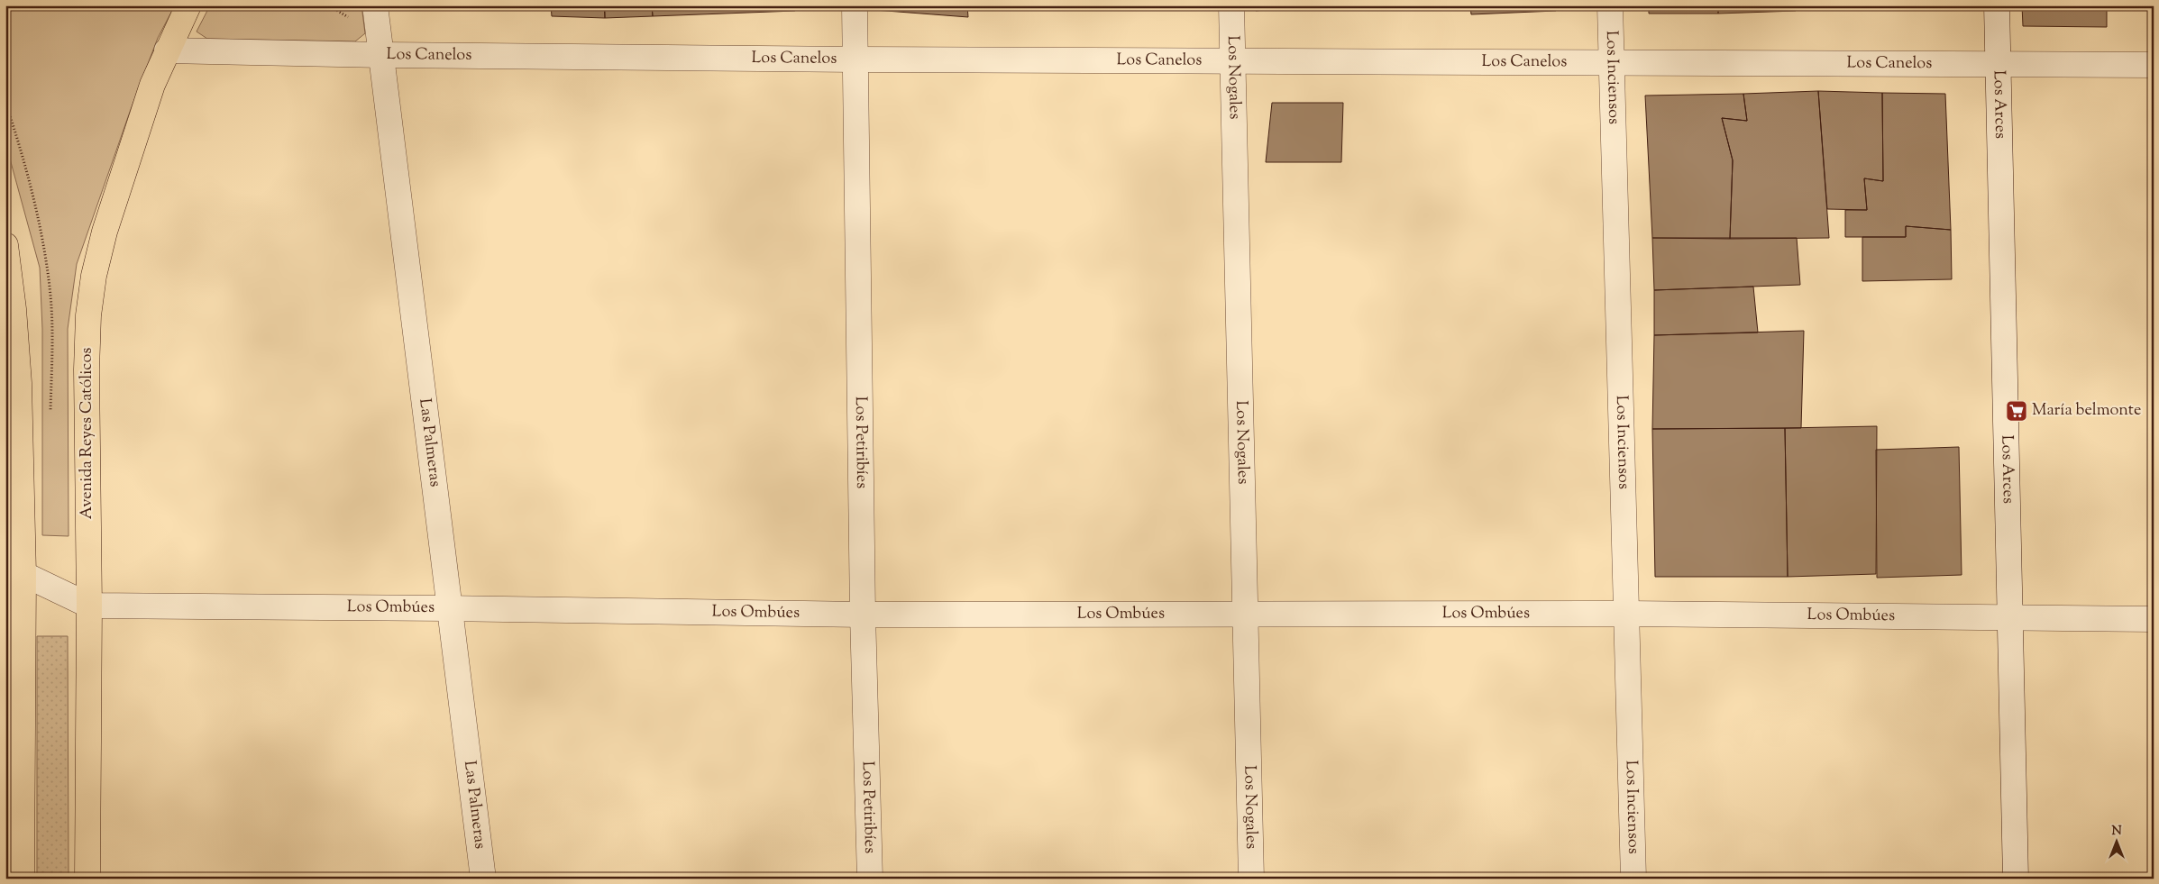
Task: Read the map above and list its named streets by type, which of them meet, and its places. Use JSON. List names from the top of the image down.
{
  "streets": {
    "main road": ["Avenida Reyes Católicos"],
    "street": [
      "Los Canelos",
      "Los Nogales",
      "Los Inciensos",
      "Los Arces",
      "Las Palmeras",
      "Los Petiribíes",
      "Los Ombúes"
    ]
  },
  "crossings": [
    ["Los Canelos", "Los Nogales"],
    ["Los Canelos", "Los Inciensos"],
    ["Los Canelos", "Los Arces"],
    ["Los Canelos", "Avenida Reyes Católicos"],
    ["Los Canelos", "Las Palmeras"],
    ["Los Canelos", "Los Petiribíes"],
    ["Los Nogales", "Los Ombúes"],
    ["Los Inciensos", "Los Ombúes"],
    ["Los Arces", "Los Ombúes"],
    ["Avenida Reyes Católicos", "Los Ombúes"],
    ["Las Palmeras", "Los Ombúes"],
    ["Los Petiribíes", "Los Ombúes"]
  ],
  "places": {
    "supermarket": ["María belmonte"]
  },
  "north": "top"
}
